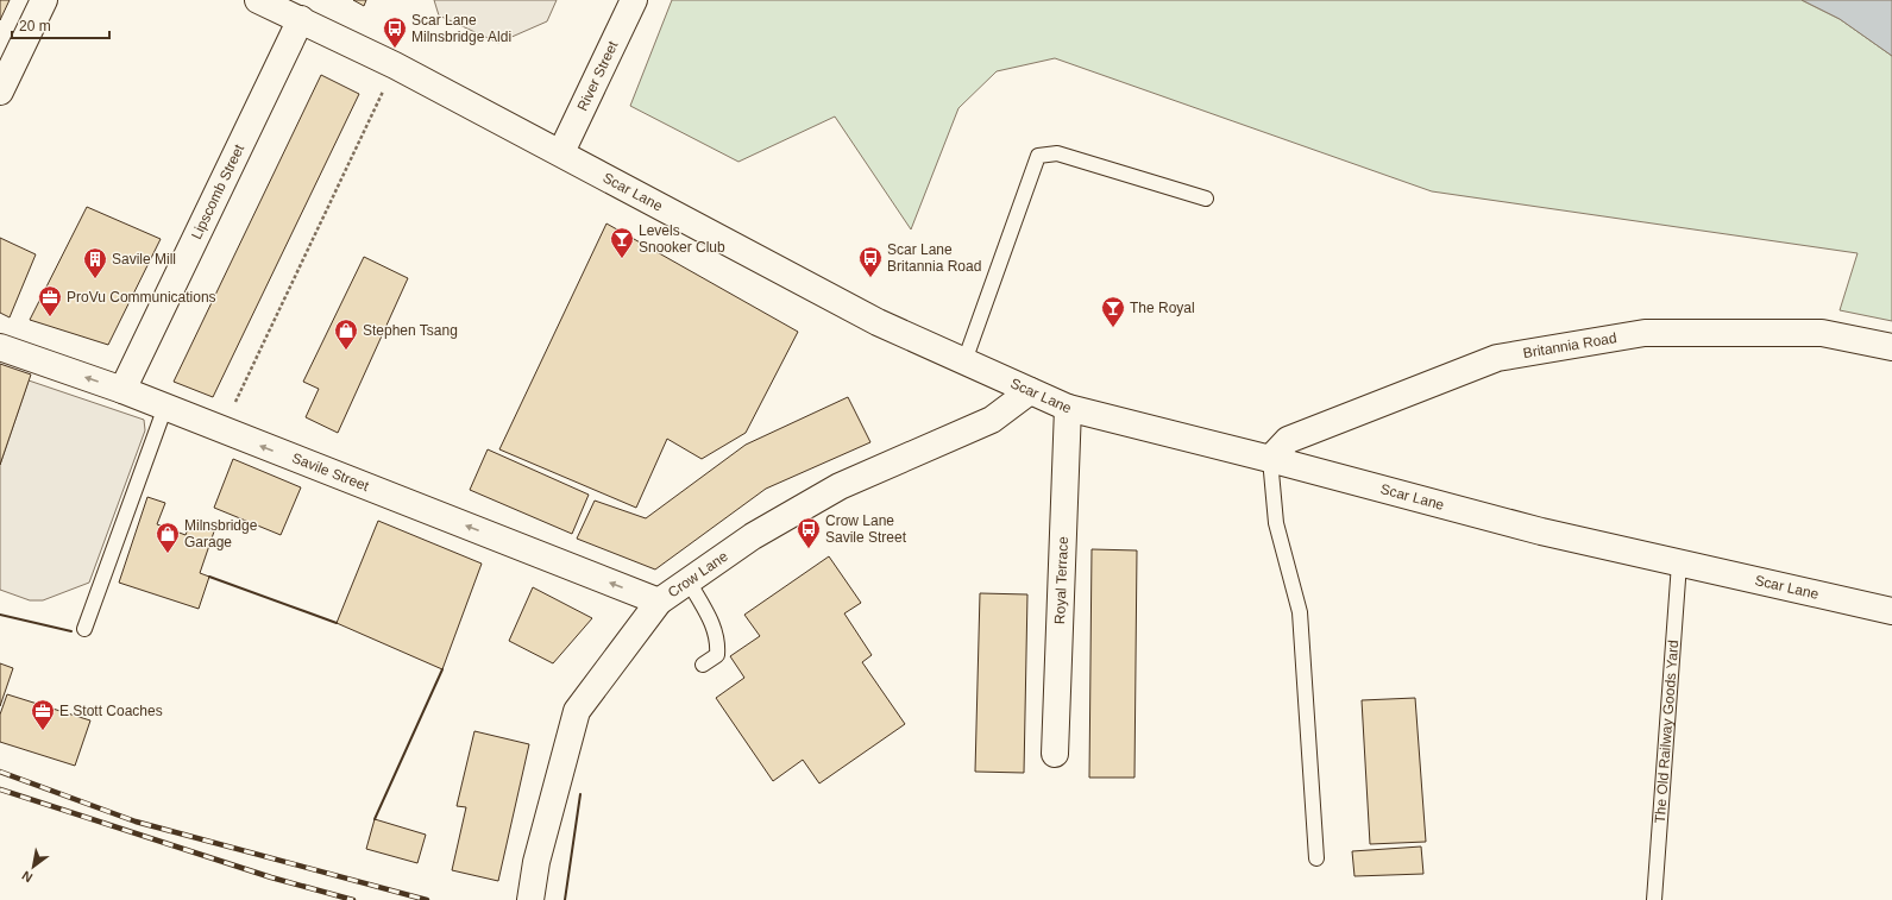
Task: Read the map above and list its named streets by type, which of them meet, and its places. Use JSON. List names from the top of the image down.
{
  "streets": {
    "street": [
      "River Street",
      "Lipscomb Street",
      "Scar Lane",
      "Britannia Road",
      "Savile Street",
      "Crow Lane",
      "Royal Terrace"
    ],
    "lane": ["The Old Railway Goods Yard"]
  },
  "crossings": [
    ["River Street", "Scar Lane"],
    ["Lipscomb Street", "Scar Lane"],
    ["Lipscomb Street", "Savile Street"],
    ["Scar Lane", "Britannia Road"],
    ["Scar Lane", "Crow Lane"],
    ["Scar Lane", "Royal Terrace"],
    ["Scar Lane", "The Old Railway Goods Yard"],
    ["Savile Street", "Crow Lane"]
  ],
  "one_way": ["Savile Street"],
  "places": {
    "bus stop": ["Scar Lane Milnsbridge Aldi", "Scar Lane Britannia Road", "Crow Lane Savile Street"],
    "bar": ["Levels Snooker Club", "The Royal"],
    "building": ["Savile Mill"],
    "office": ["ProVu Communications", "E Stott Coaches"],
    "shop": ["Stephen Tsang", "Milnsbridge Garage"]
  },
  "scale_bar": "20 m",
  "north": "bottom left"
}
